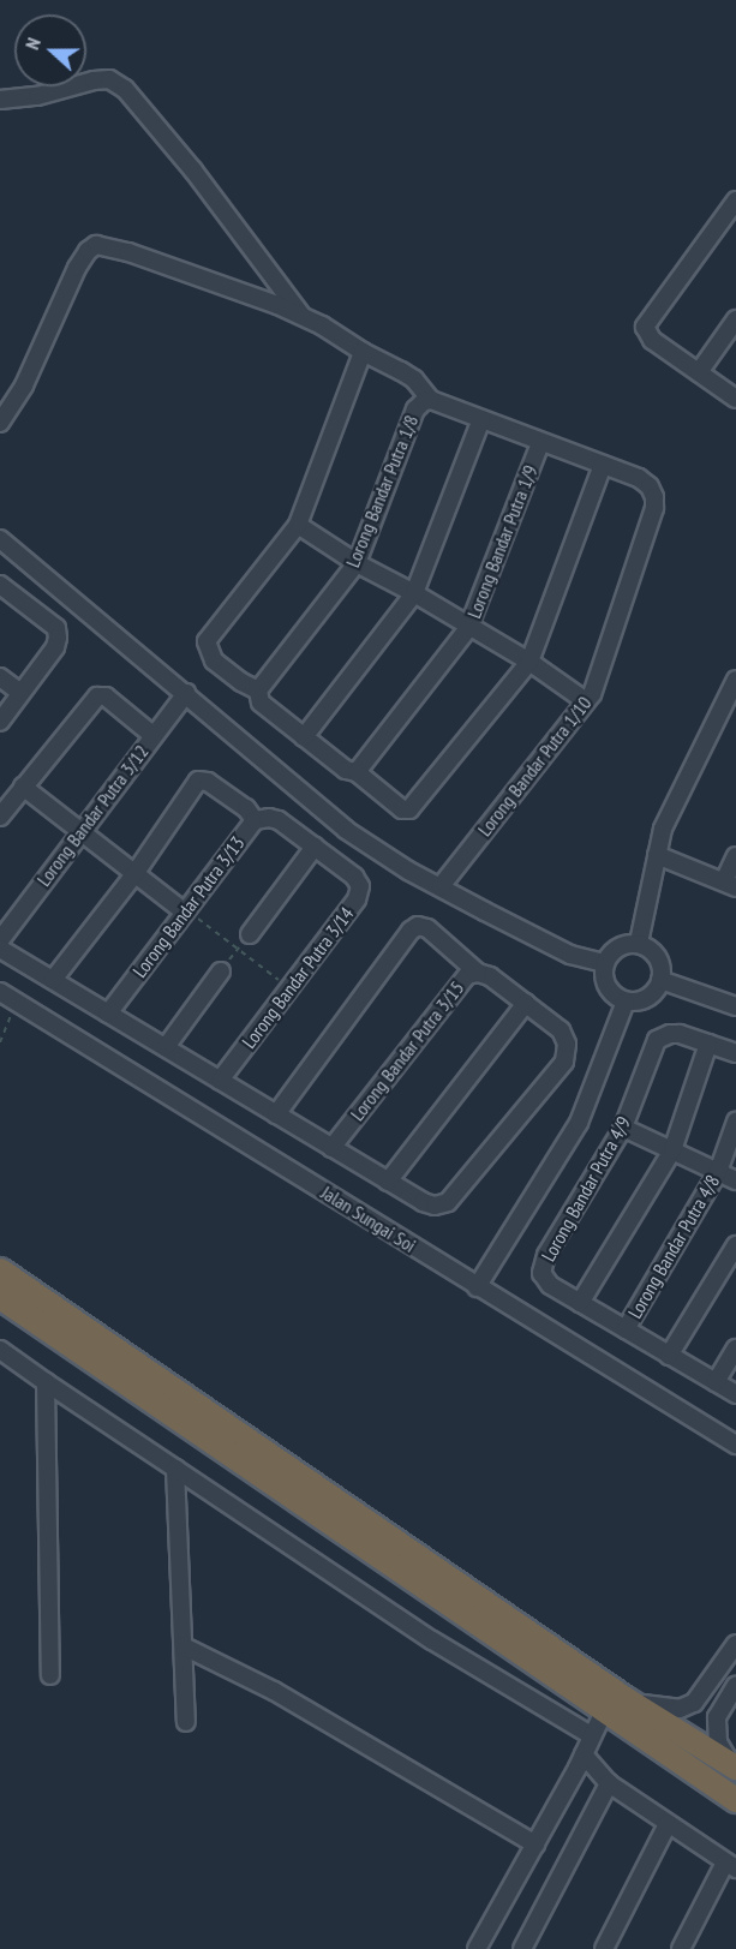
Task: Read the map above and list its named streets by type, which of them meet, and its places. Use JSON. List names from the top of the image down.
{
  "streets": {
    "street": [
      "Lorong Bandar Putra 1/8",
      "Lorong Bandar Putra 1/9",
      "Lorong Bandar Putra 1/10",
      "Lorong Bandar Putra 3/12",
      "Lorong Bandar Putra 3/13",
      "Lorong Bandar Putra 3/14",
      "Lorong Bandar Putra 3/15",
      "Lorong Bandar Putra 4/9",
      "Jalan Sungai Soi",
      "Lorong Bandar Putra 4/8"
    ]
  },
  "crossings": [
    ["Lorong Bandar Putra 3/13", "Lorong Bandar Putra 3/14"]
  ],
  "north": "left"
}
